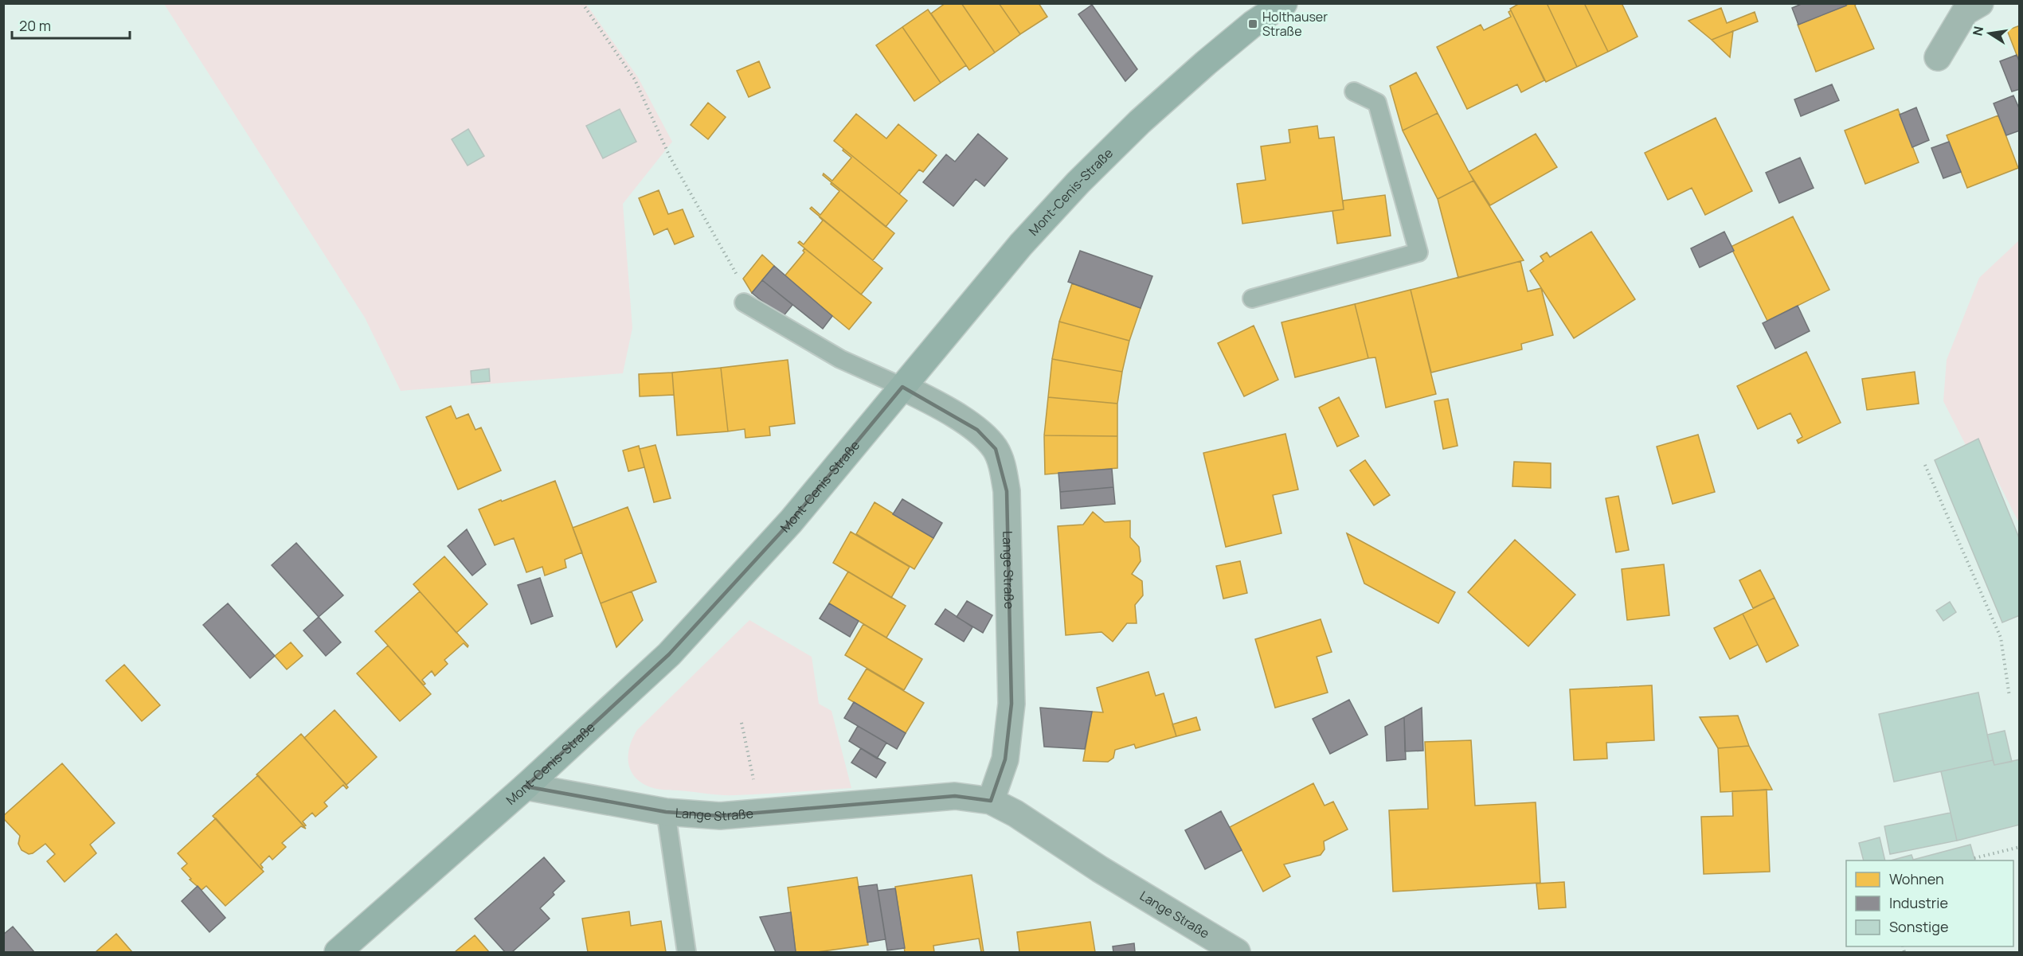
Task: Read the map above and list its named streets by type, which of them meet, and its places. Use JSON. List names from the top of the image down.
{
  "streets": {
    "main road": ["Mont-Cenis-Straße"],
    "street": ["Lange Straße"]
  },
  "crossings": [
    ["Mont-Cenis-Straße", "Lange Straße"]
  ],
  "places": {
    "transit": ["Holthauser Straße"]
  },
  "legend": ["Wohnen", "Industrie", "Sonstige"],
  "scale_bar": "20 m",
  "north": "left"
}
